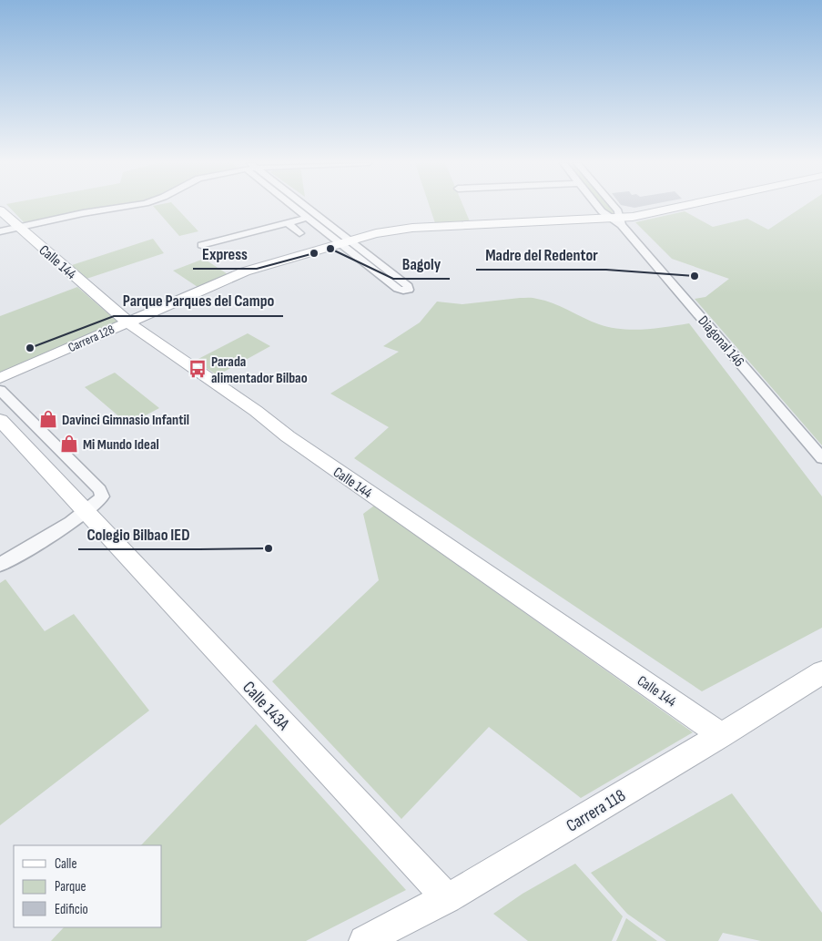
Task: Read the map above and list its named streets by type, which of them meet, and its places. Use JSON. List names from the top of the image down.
{
  "streets": {
    "street": [
      "Calle 144",
      "Carrera 128",
      "Diagonal 146",
      "Calle 143A",
      "Carrera 118"
    ]
  },
  "crossings": [
    ["Calle 144", "Carrera 128"],
    ["Calle 144", "Carrera 118"],
    ["Carrera 128", "Diagonal 146"],
    ["Calle 143A", "Carrera 118"]
  ],
  "places": {
    "other": [
      "Bagoly",
      "Express",
      "Madre del Redentor",
      "Parque Parques del Campo",
      "Colegio Bilbao IED"
    ],
    "bus stop": ["Parada alimentador Bilbao"],
    "shop": ["Davinci Gimnasio Infantil", "Mi Mundo Ideal"]
  },
  "legend": ["Calle", "Parque", "Edificio"]
}
